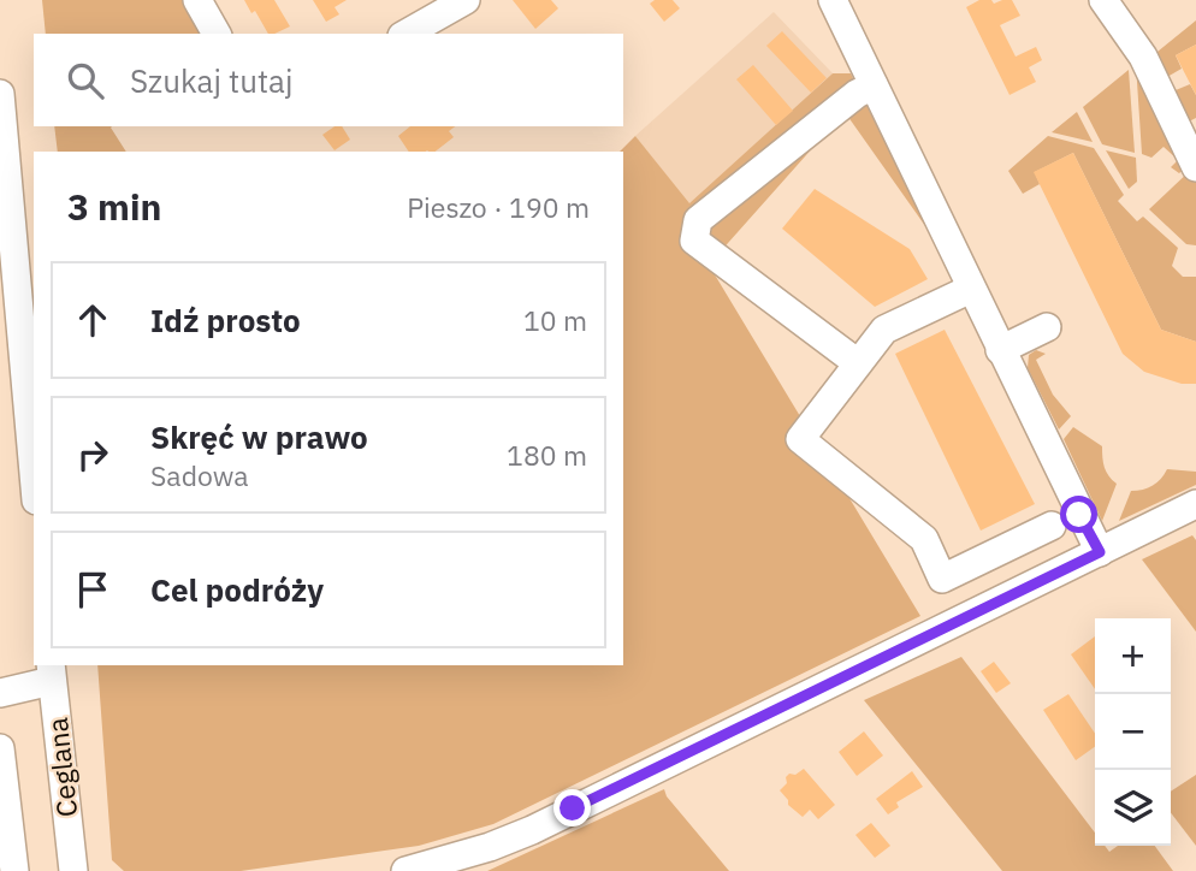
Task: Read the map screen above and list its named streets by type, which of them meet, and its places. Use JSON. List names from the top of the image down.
{
  "streets": {
    "street": ["Ceglana"]
  },
  "page": {
    "search": "Szukaj tutaj",
    "heading": ["3 min", "Pieszo · 190 m"],
    "list": [
      ["Idź prosto", "10 m"],
      ["Skręć w prawo", "Sadowa", "180 m"],
      "Cel podróży"
    ],
    "map_buttons": ["+", "−"]
  }
}
